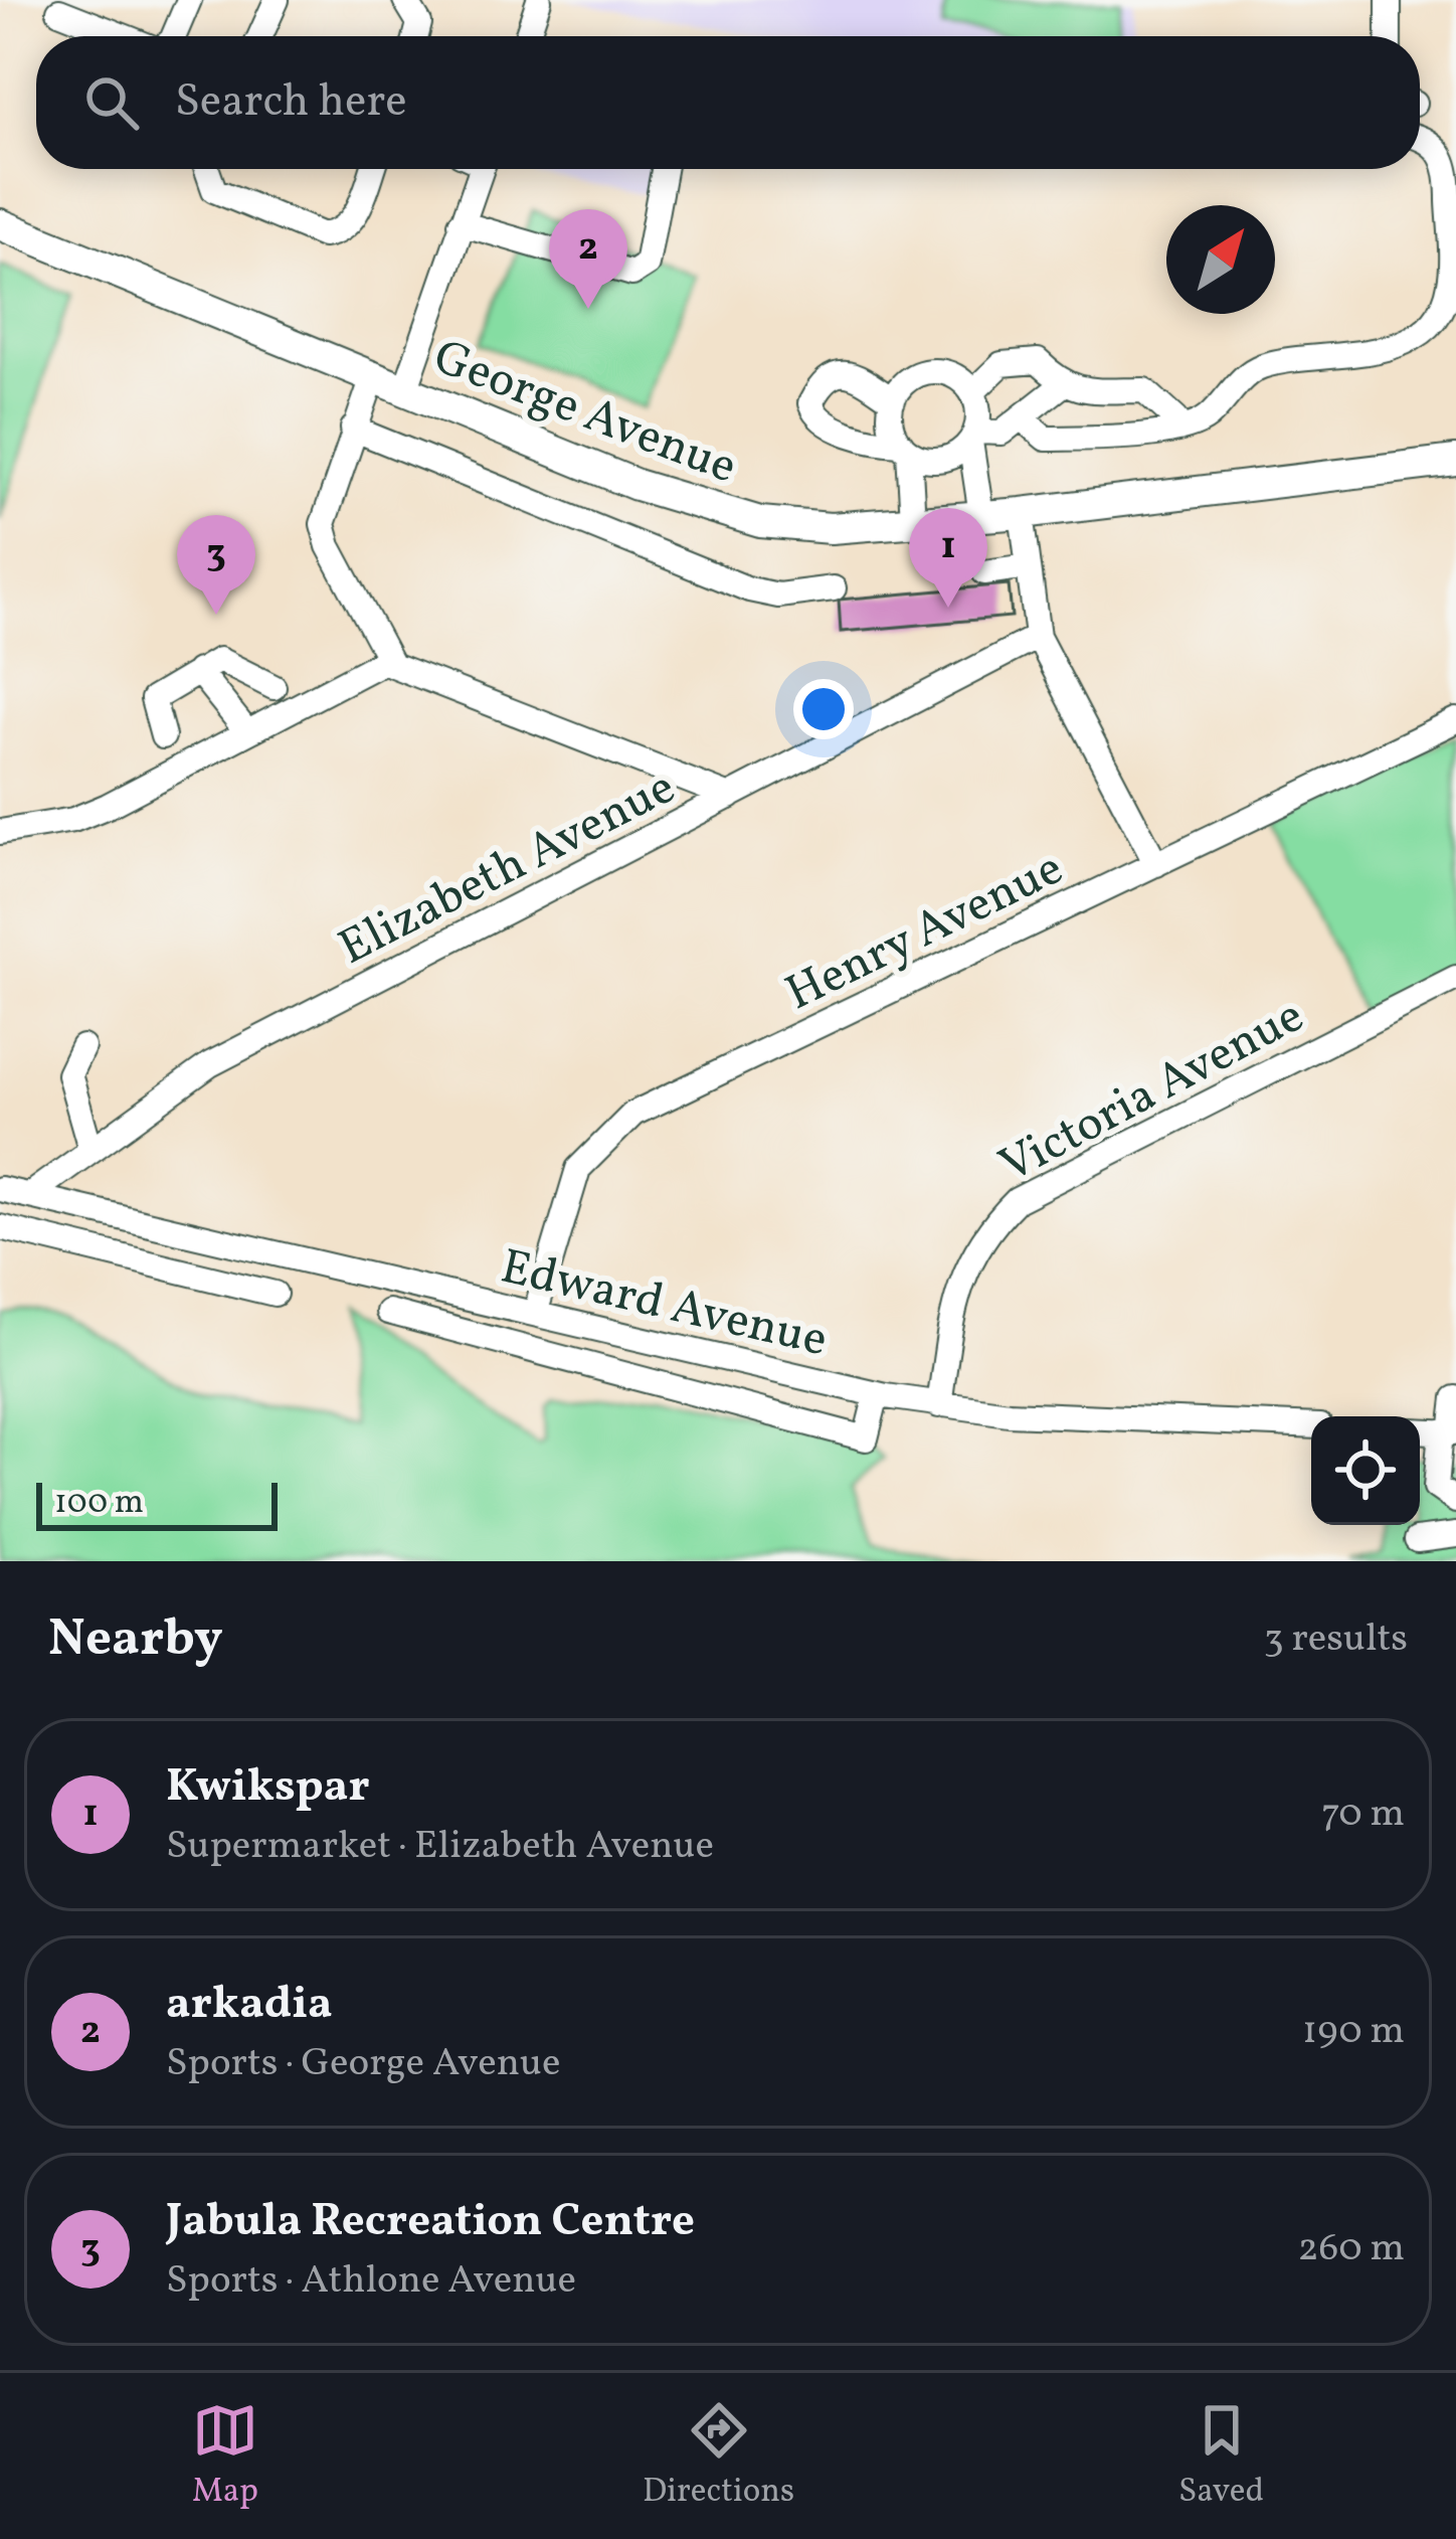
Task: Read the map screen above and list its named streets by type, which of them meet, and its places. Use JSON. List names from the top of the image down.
{
  "streets": {
    "main road": ["George Avenue"],
    "street": [
      "Elizabeth Avenue",
      "Henry Avenue",
      "Victoria Avenue",
      "Edward Avenue"
    ]
  },
  "crossings": [
    ["Elizabeth Avenue", "Edward Avenue"],
    ["Henry Avenue", "Edward Avenue"],
    ["Victoria Avenue", "Edward Avenue"]
  ],
  "scale_bar": "100 m",
  "north": "top right",
  "page": {
    "search": "Search here",
    "pins": ["2", "1", "3"],
    "scale": "100 m",
    "heading": ["Nearby", "3 results"],
    "list": [
      {
        "mark": "1",
        "name": "Kwikspar",
        "note": "Supermarket · Elizabeth Avenue",
        "value": "70 m"
      },
      {
        "mark": "2",
        "name": "arkadia",
        "note": "Sports · George Avenue",
        "value": "190 m"
      },
      {
        "mark": "3",
        "name": "Jabula Recreation Centre",
        "note": "Sports · Athlone Avenue",
        "value": "260 m"
      }
    ],
    "nav": ["Map", "Directions", "Saved"]
  }
}
